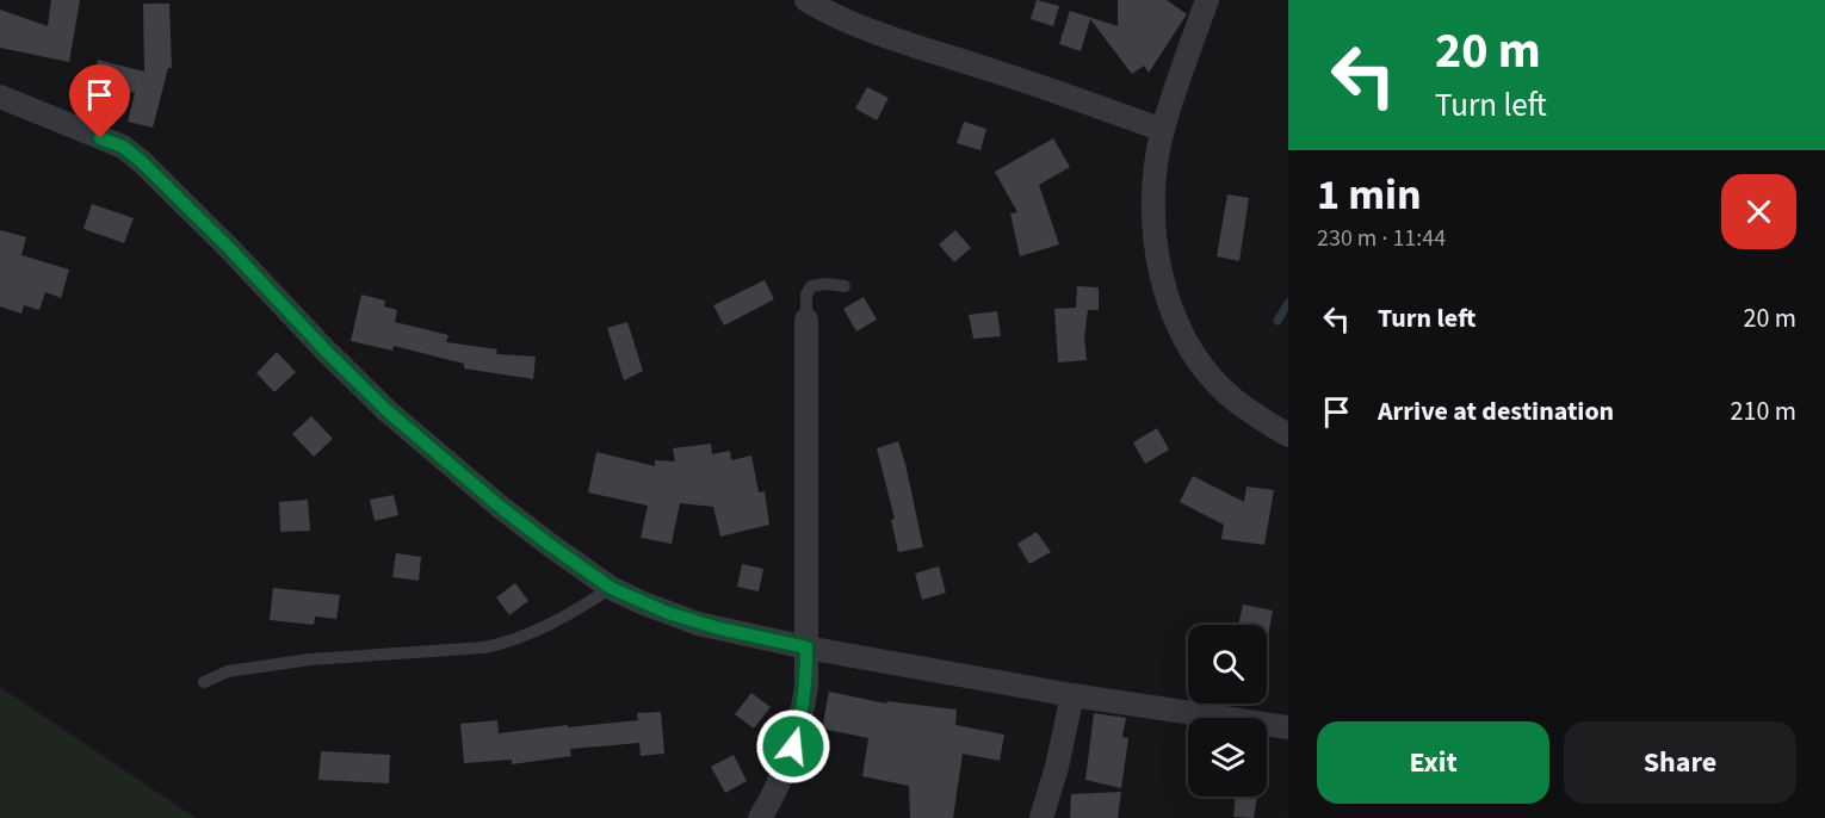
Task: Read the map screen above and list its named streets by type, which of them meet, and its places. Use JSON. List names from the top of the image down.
{
  "page": {
    "turn": ["20 m", "Turn left"],
    "heading": ["1 min", "230 m · 11:44"],
    "list": [
      {
        "name": "Turn left",
        "value": "20 m"
      },
      {
        "name": "Arrive at destination",
        "value": "210 m"
      }
    ],
    "buttons": ["Exit", "Share"]
  }
}
